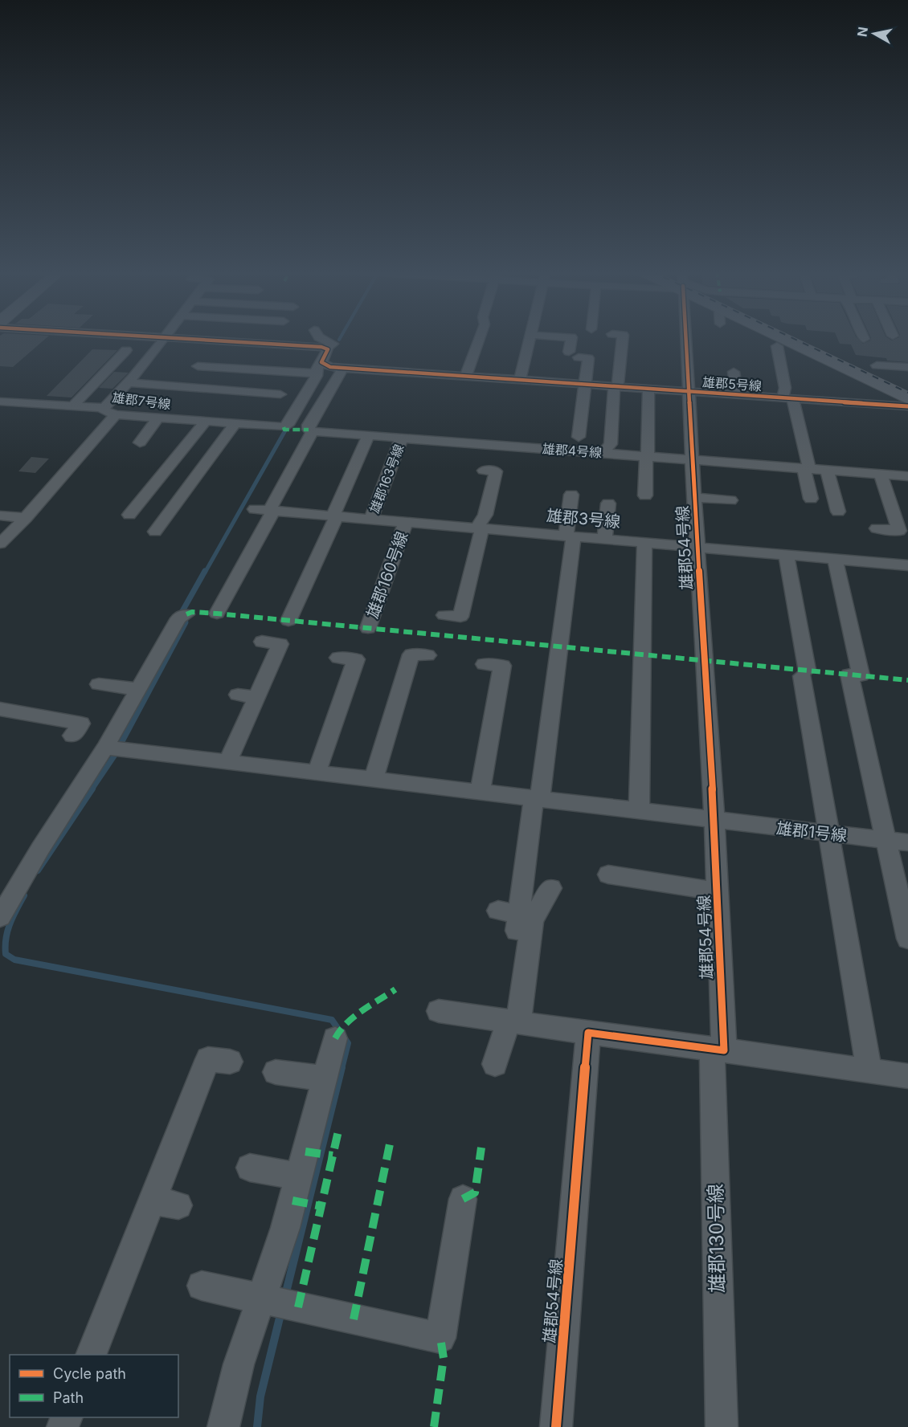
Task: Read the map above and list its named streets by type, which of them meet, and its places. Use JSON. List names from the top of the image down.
{
  "streets": {
    "street": [
      "雄郡5号線",
      "雄郡7号線",
      "雄郡4号線",
      "雄郡163号線",
      "雄郡3号線",
      "雄郡54号線",
      "雄郡160号線",
      "雄郡1号線",
      "雄郡130号線"
    ]
  },
  "crossings": [
    ["雄郡5号線", "雄郡7号線"],
    ["雄郡5号線", "雄郡54号線"],
    ["雄郡4号線", "雄郡163号線"],
    ["雄郡4号線", "雄郡54号線"],
    ["雄郡163号線", "雄郡3号線"],
    ["雄郡3号線", "雄郡54号線"],
    ["雄郡3号線", "雄郡160号線"],
    ["雄郡54号線", "雄郡1号線"],
    ["雄郡54号線", "雄郡130号線"]
  ],
  "legend": ["Cycle path", "Path"],
  "north": "left"
}
